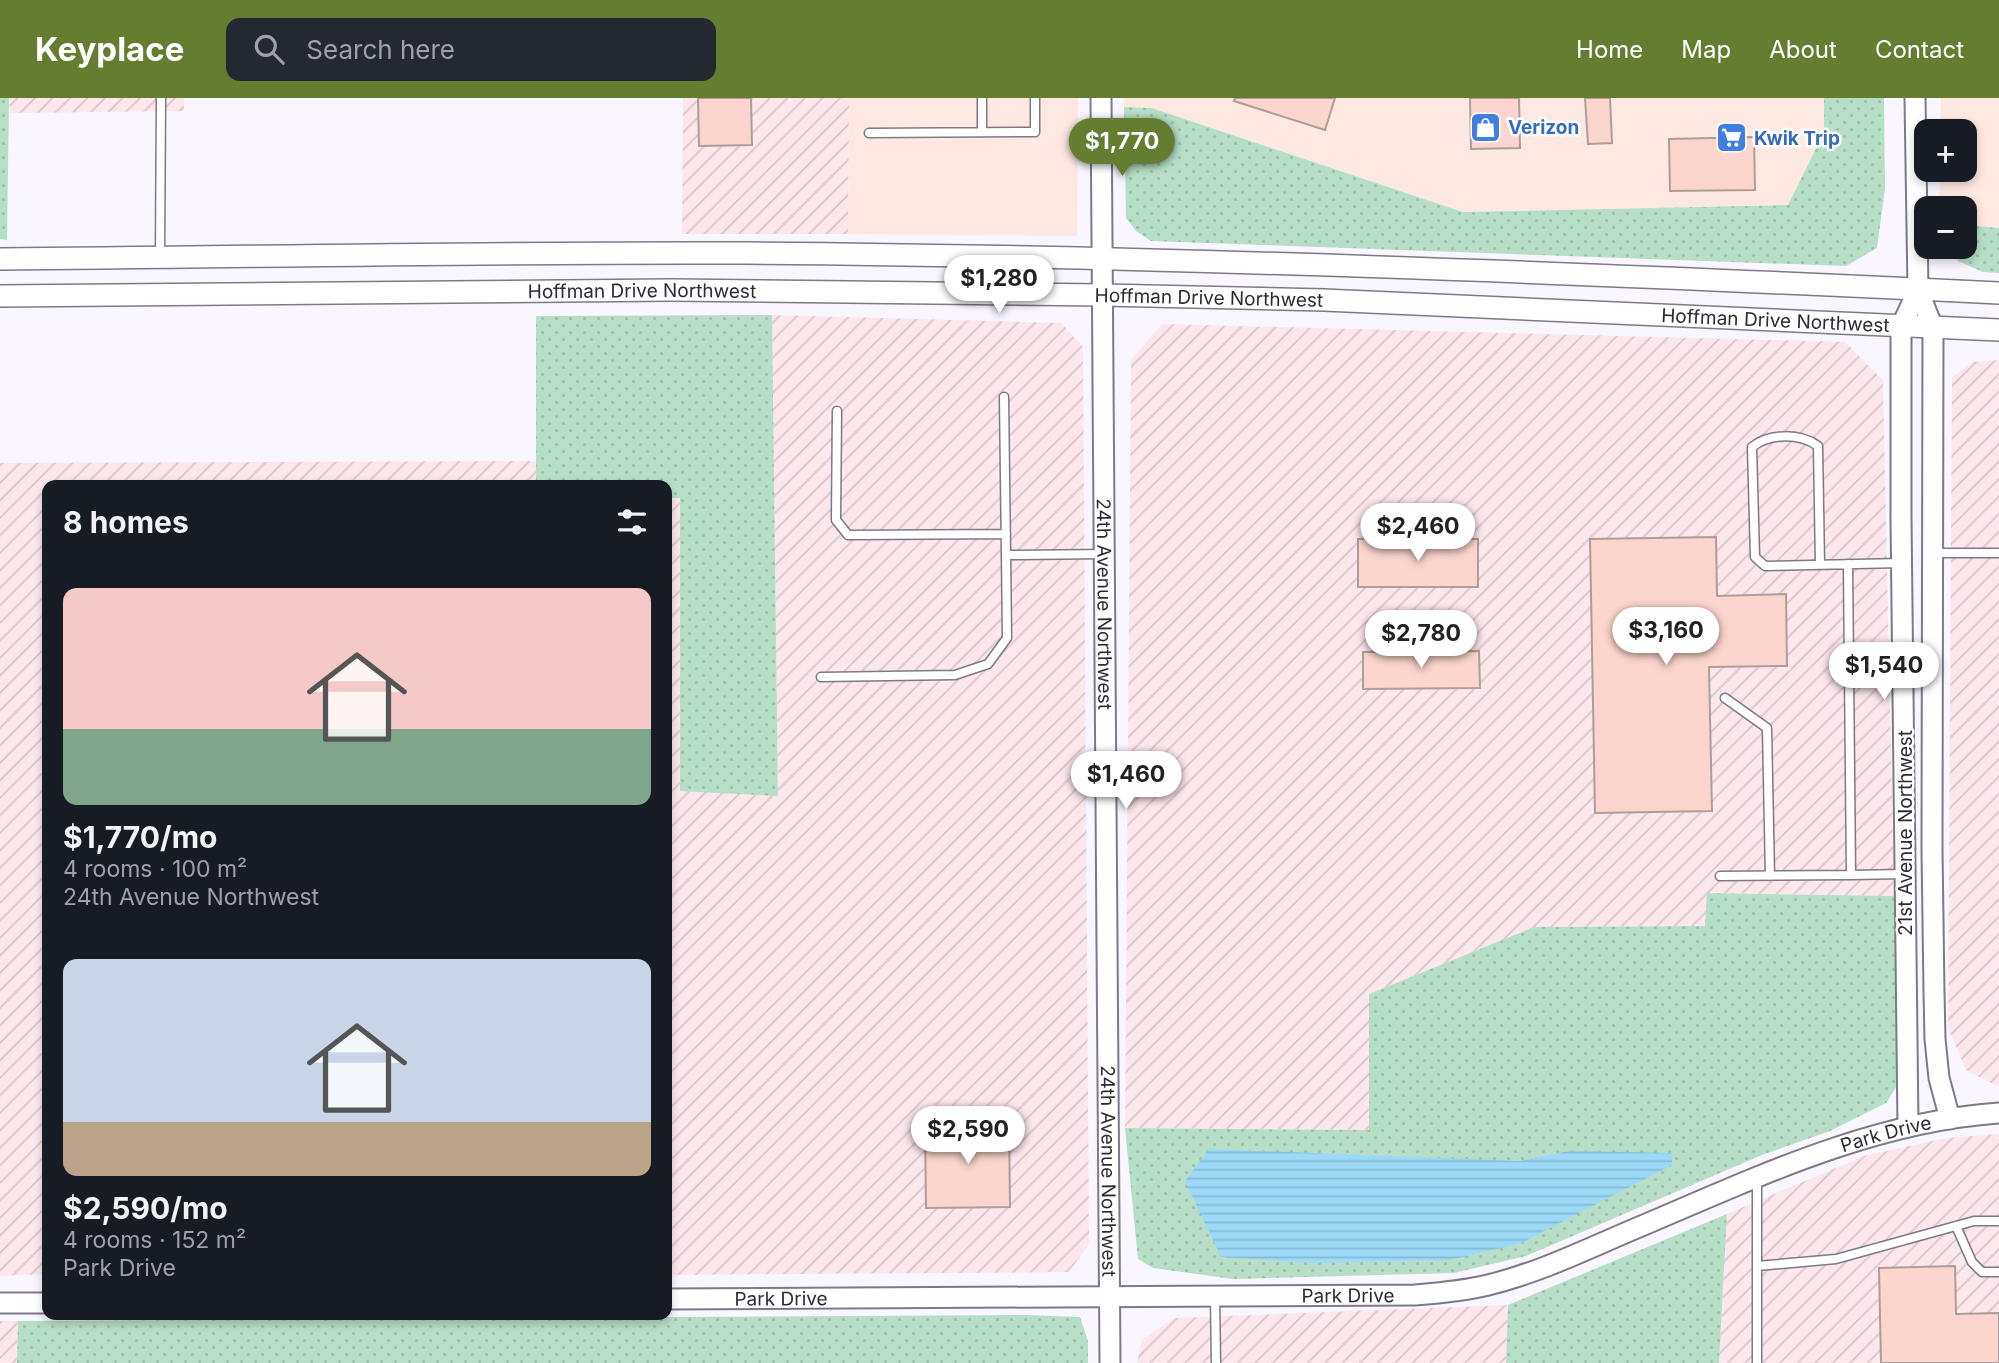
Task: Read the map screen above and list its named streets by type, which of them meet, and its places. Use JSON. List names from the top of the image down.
{
  "streets": {
    "main road": ["Hoffman Drive Northwest"],
    "street": ["24th Avenue Northwest", "21st Avenue Northwest", "Park Drive"]
  },
  "crossings": [
    ["Hoffman Drive Northwest", "24th Avenue Northwest"],
    ["Hoffman Drive Northwest", "21st Avenue Northwest"],
    ["24th Avenue Northwest", "Park Drive"],
    ["21st Avenue Northwest", "Park Drive"]
  ],
  "places": {
    "shop": ["Verizon"],
    "supermarket": ["Kwik Trip"]
  },
  "page": {
    "header": "Keyplace",
    "search": "Search here",
    "nav": [
      "Home",
      "Map",
      "About",
      "Contact"
    ],
    "price": [
      "$1,770",
      "$1,280",
      "$2,460",
      "$3,160",
      "$2,780",
      "$1,540",
      "$1,460",
      "$2,590"
    ],
    "map_buttons": ["+", "−"],
    "heading": "8 homes",
    "list": [
      {
        "name": "$1,770/mo",
        "note": "4 rooms · 100 m² · 24th Avenue Northwest"
      },
      {
        "name": "$2,590/mo",
        "note": "4 rooms · 152 m² · Park Drive"
      }
    ]
  }
}
